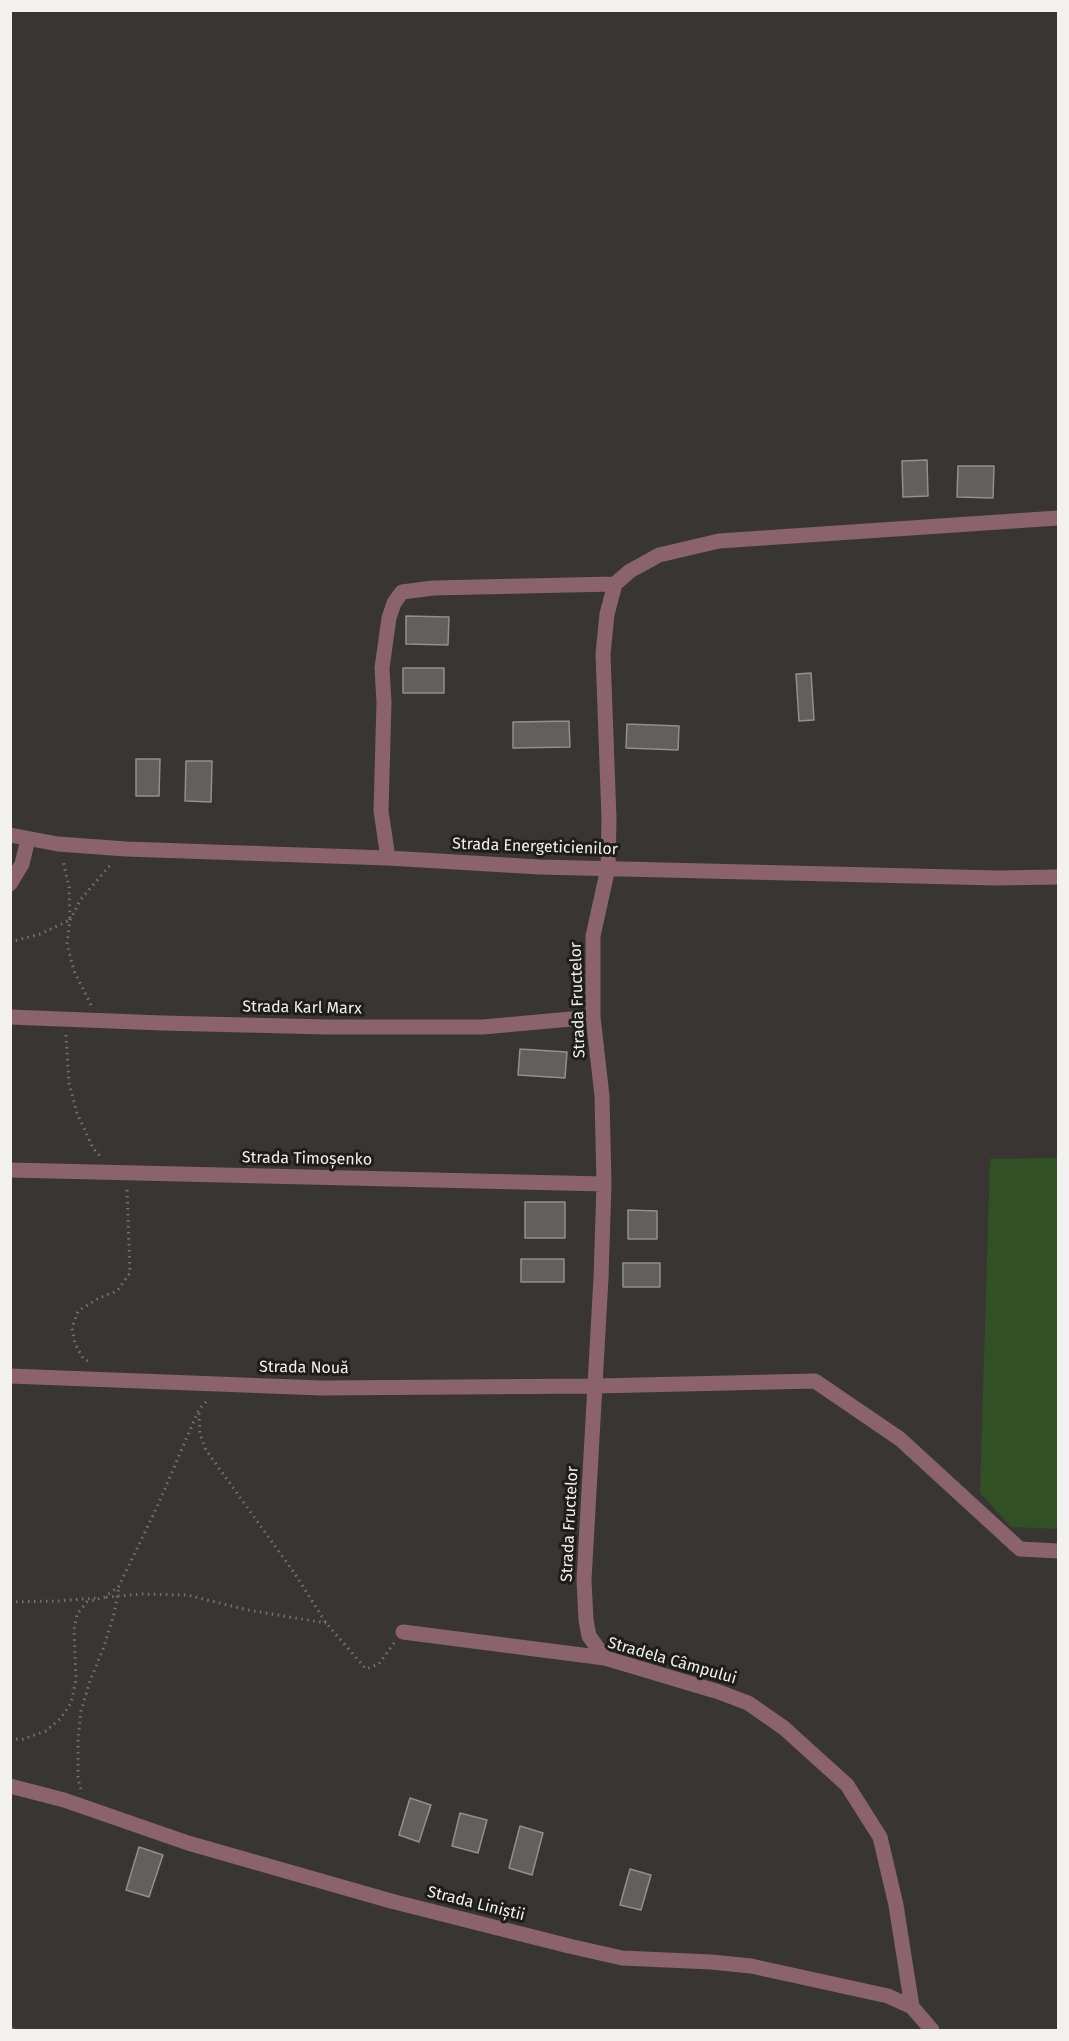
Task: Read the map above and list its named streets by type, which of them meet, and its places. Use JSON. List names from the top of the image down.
{
  "streets": {
    "street": [
      "Strada Energeticienilor",
      "Strada Fructelor",
      "Strada Karl Marx",
      "Strada Timoșenko",
      "Strada Nouă",
      "Stradela Câmpului",
      "Strada Liniștii"
    ]
  },
  "crossings": [
    ["Strada Energeticienilor", "Strada Fructelor"],
    ["Strada Fructelor", "Strada Karl Marx"],
    ["Strada Fructelor", "Strada Timoșenko"],
    ["Strada Fructelor", "Strada Nouă"],
    ["Strada Fructelor", "Stradela Câmpului"],
    ["Stradela Câmpului", "Strada Liniștii"]
  ]
}
